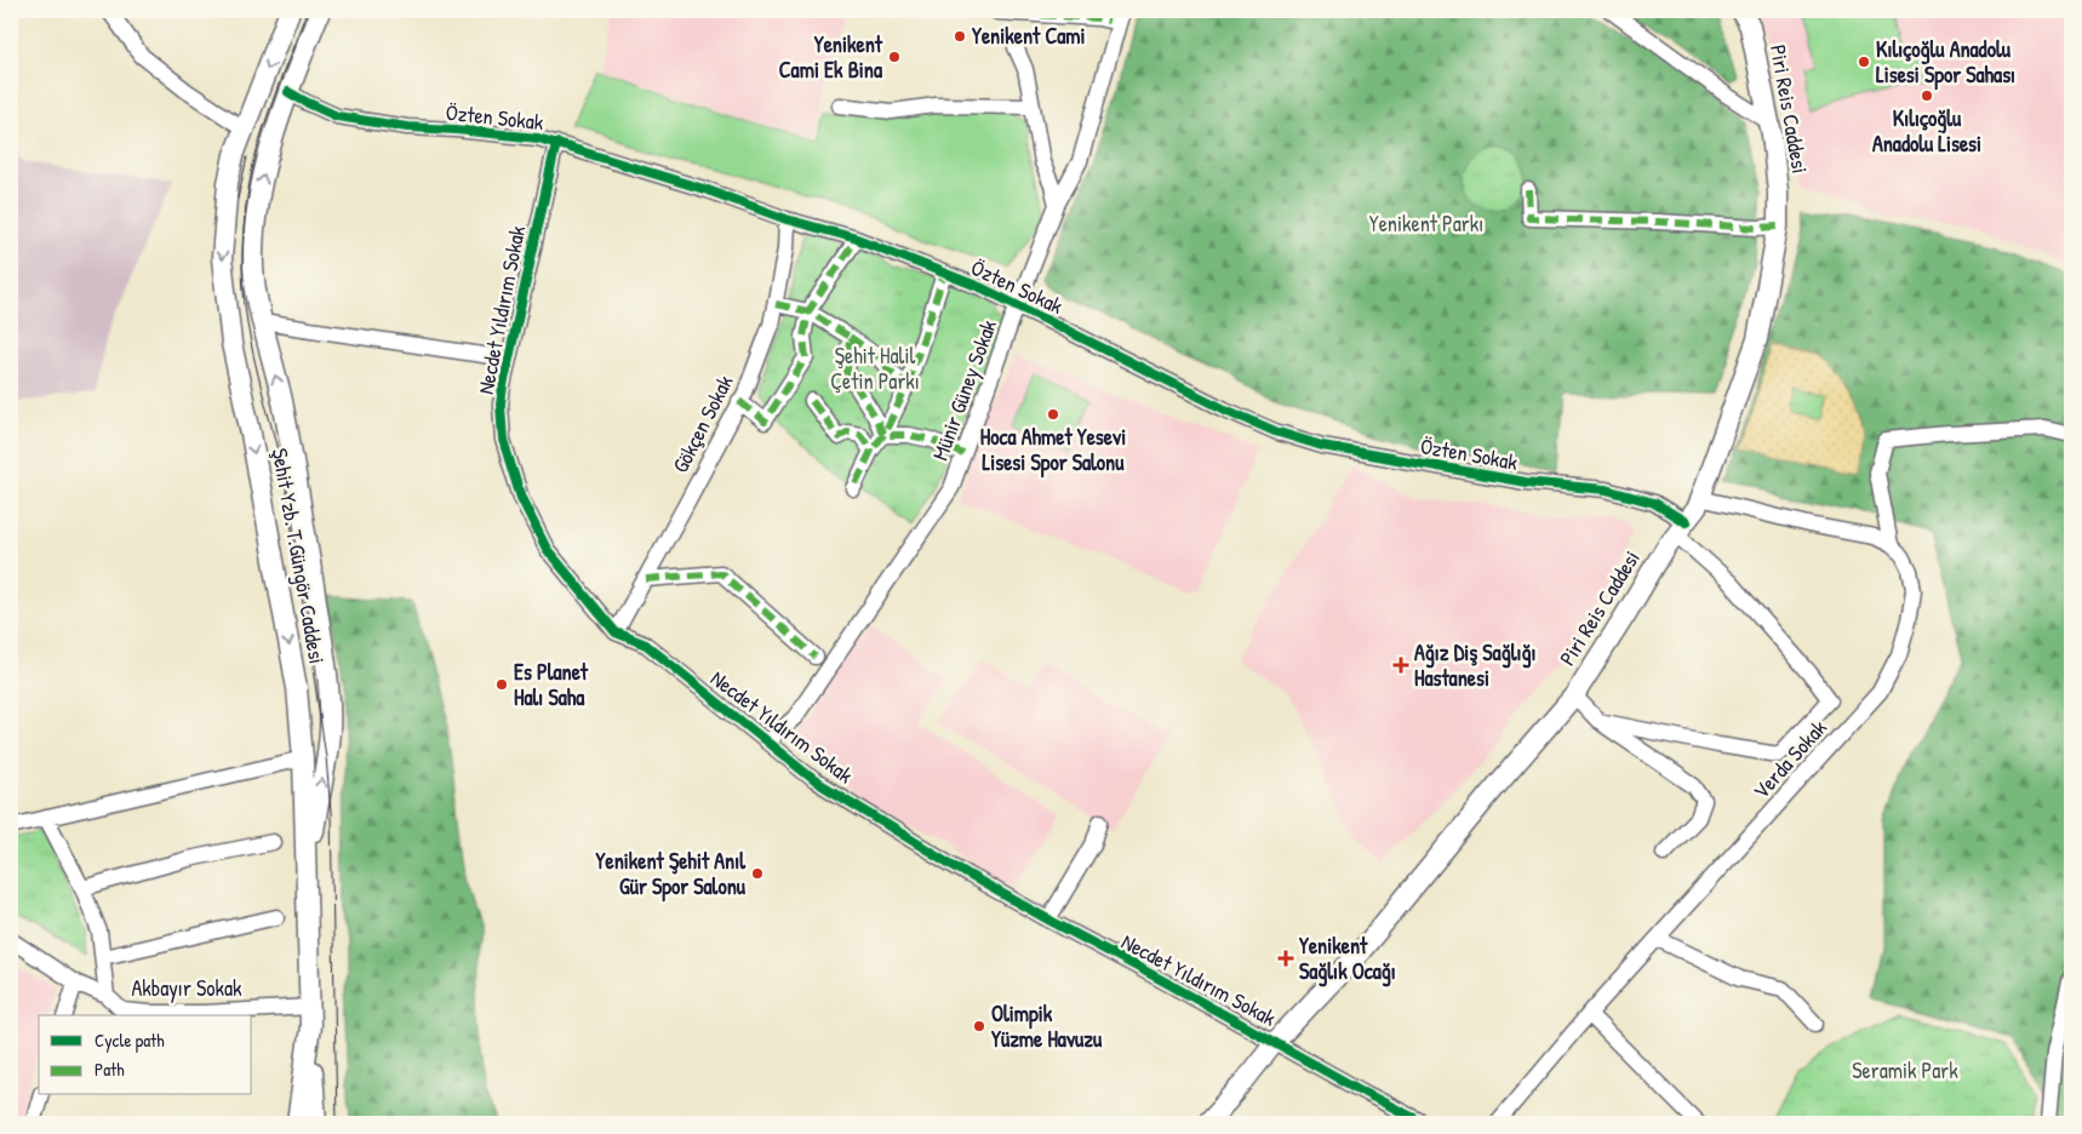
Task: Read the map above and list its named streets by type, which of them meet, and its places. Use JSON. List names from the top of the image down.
{
  "streets": {
    "main road": ["Piri Reis Caddesi", "Şehit Yzb. T.Güngör Caddesi"],
    "street": [
      "Özten Sokak",
      "Necdet Yıldırım Sokak",
      "Münir Güney Sokak",
      "Gökçen Sokak",
      "Verda Sokak",
      "Akbayır Sokak"
    ]
  },
  "crossings": [
    ["Piri Reis Caddesi", "Özten Sokak"],
    ["Piri Reis Caddesi", "Necdet Yıldırım Sokak"],
    ["Özten Sokak", "Necdet Yıldırım Sokak"],
    ["Özten Sokak", "Münir Güney Sokak"],
    ["Özten Sokak", "Gökçen Sokak"],
    ["Necdet Yıldırım Sokak", "Münir Güney Sokak"],
    ["Necdet Yıldırım Sokak", "Gökçen Sokak"],
    ["Şehit Yzb. T.Güngör Caddesi", "Akbayır Sokak"]
  ],
  "parks": ["Yenikent Parkı", "Şehit Halil Çetin Parkı", "Seramik Park"],
  "places": {
    "other": [
      "Yenikent Cami",
      "Yenikent Cami Ek Bina",
      "Kılıçoğlu Anadolu Lisesi Spor Sahası",
      "Kılıçoğlu Anadolu Lisesi",
      "Hoca Ahmet Yesevi Lisesi Spor Salonu",
      "Es Planet Halı Saha",
      "Yenikent Şehit Anıl Gür Spor Salonu",
      "Olimpik Yüzme Havuzu"
    ],
    "health": ["Ağız Diş Sağlığı Hastanesi", "Yenikent Sağlık Ocağı"]
  },
  "legend": ["Cycle path", "Path"]
}
